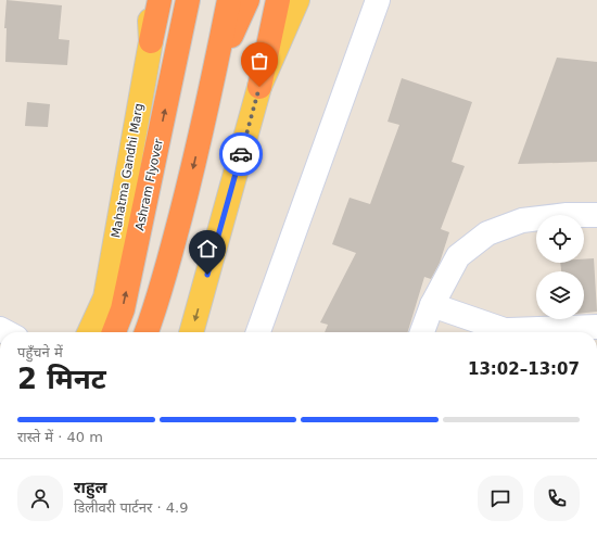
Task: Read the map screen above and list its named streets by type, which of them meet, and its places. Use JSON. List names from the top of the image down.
{
  "streets": {
    "highway": ["Ashram Flyover"],
    "main road": ["Mahatma Gandhi Marg"]
  },
  "page": {
    "heading": ["2 मिनट", "पहुँचने में", "13:02–13:07"],
    "panel": ["राहुल", "डिलीवरी पार्टनर · 4.9"],
    "bar": "रास्ते में · 40 m"
  }
}
